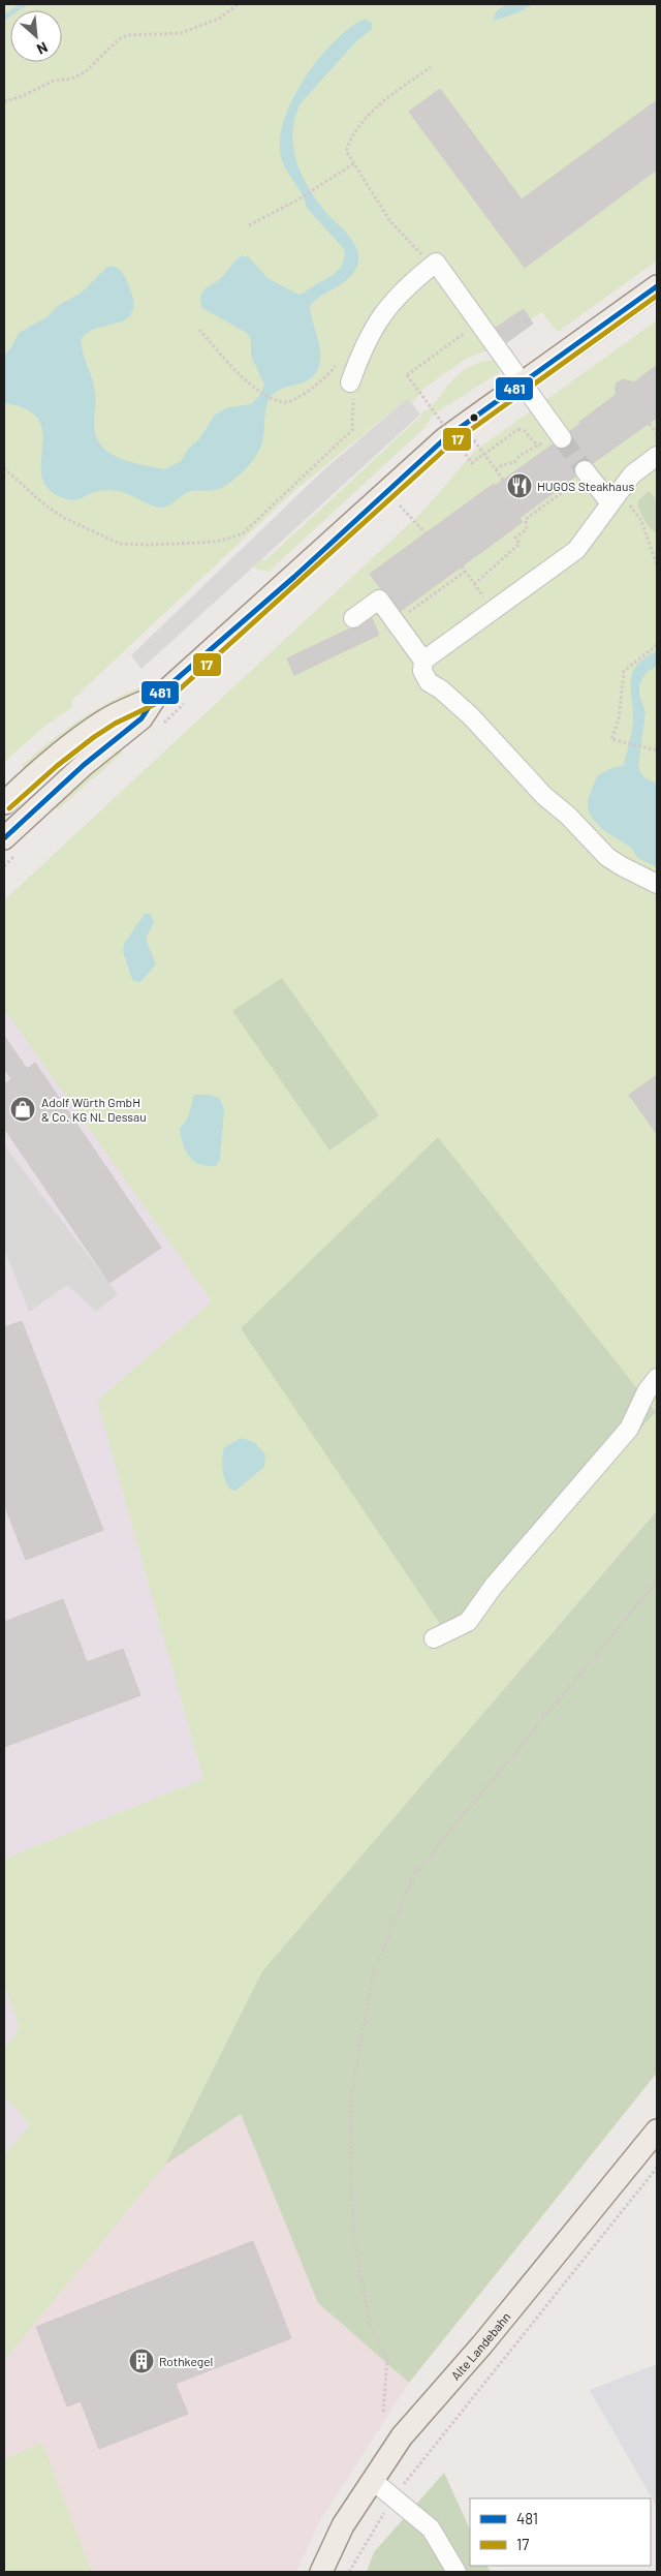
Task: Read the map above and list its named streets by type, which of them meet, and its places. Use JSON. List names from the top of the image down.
{
  "streets": {
    "main road": ["Alte Landebahn"]
  },
  "places": {
    "restaurant": ["HUGOS Steakhaus"],
    "shop": ["Adolf Würth GmbH & Co. KG NL Dessau"],
    "building": ["Rothkegel"]
  },
  "lines": ["transit line 481", "transit line 17"],
  "legend": ["481", "17"],
  "north": "bottom right"
}
